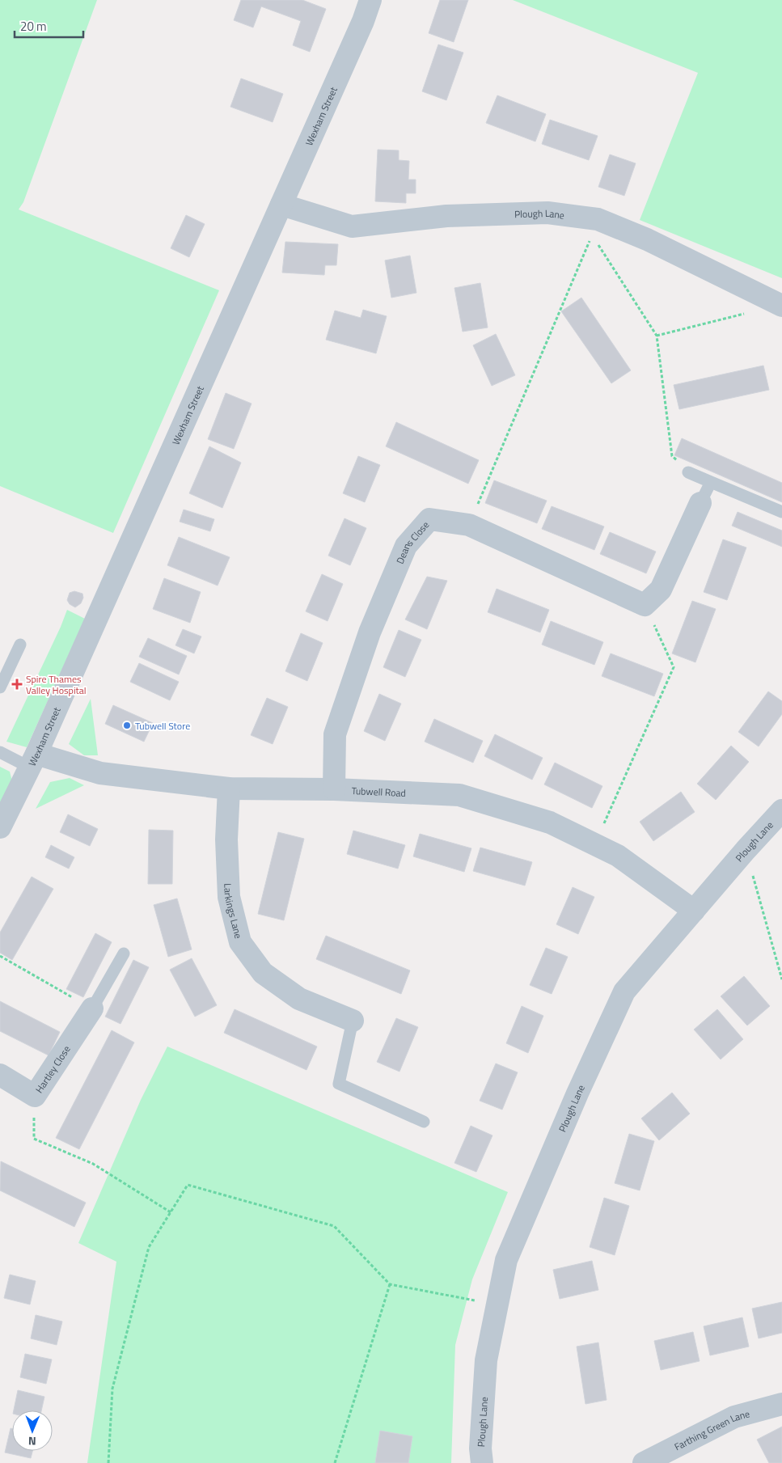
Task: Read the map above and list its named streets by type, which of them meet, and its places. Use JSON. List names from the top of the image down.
{
  "streets": {
    "street": [
      "Wexham Street",
      "Plough Lane",
      "Deans Close",
      "Tubwell Road",
      "Larkings Lane",
      "Hartley Close",
      "Farthing Green Lane"
    ]
  },
  "crossings": [
    ["Wexham Street", "Plough Lane"],
    ["Wexham Street", "Tubwell Road"],
    ["Plough Lane", "Tubwell Road"],
    ["Deans Close", "Tubwell Road"],
    ["Tubwell Road", "Larkings Lane"]
  ],
  "places": {
    "health": ["Spire Thames Valley Hospital"],
    "other": ["Tubwell Store"]
  },
  "scale_bar": "20 m",
  "north": "bottom"
}
